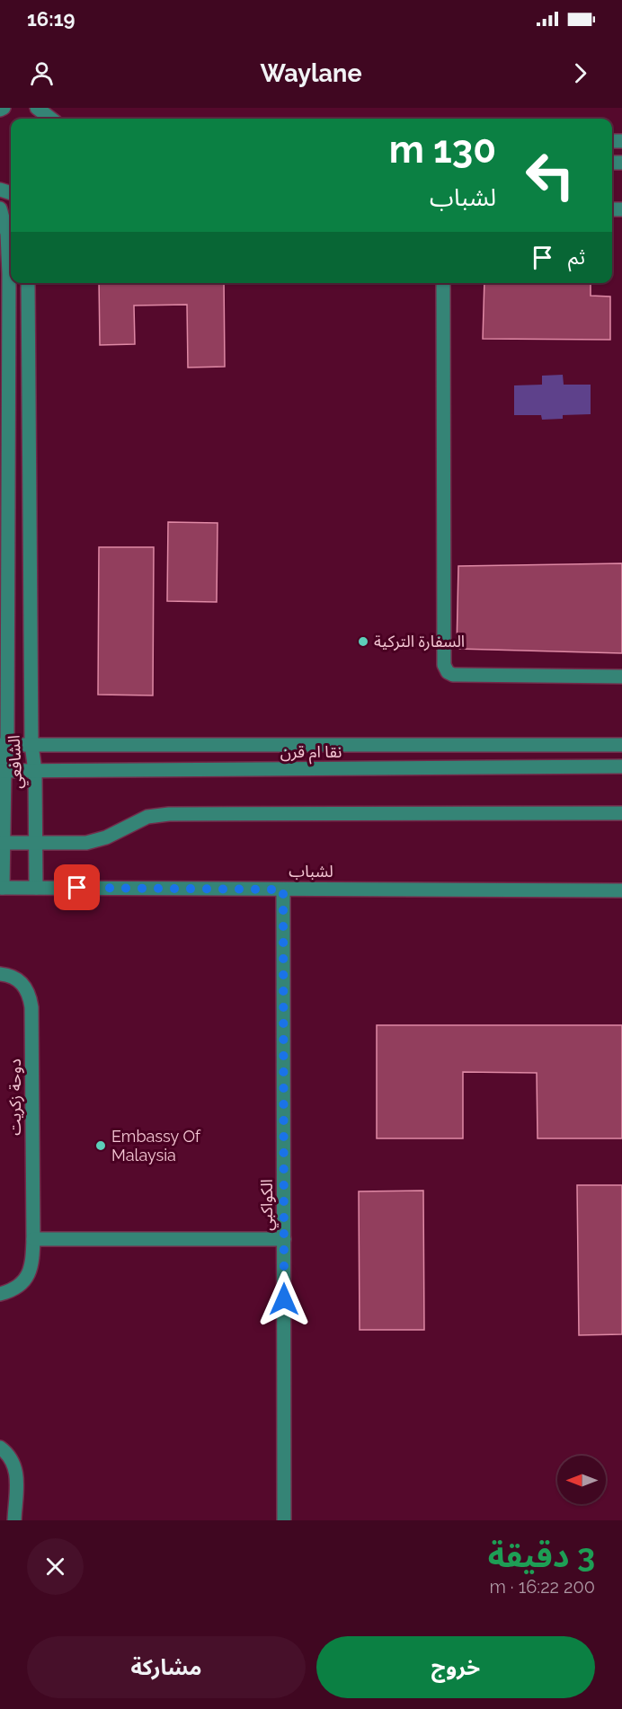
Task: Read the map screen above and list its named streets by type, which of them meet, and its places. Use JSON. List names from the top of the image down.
{
  "streets": {
    "street": [
      "نقا ام قرن",
      "الشافعي",
      "لشباب",
      "دوحة زكريت",
      "الكواكبي"
    ]
  },
  "crossings": [
    ["نقا ام قرن", "الشافعي"],
    ["الشافعي", "لشباب"],
    ["لشباب", "الكواكبي"]
  ],
  "places": ["السفارة التركية", "Embassy Of Malaysia"],
  "north": "left",
  "page": {
    "status": "16:19",
    "header": "Waylane",
    "turn": ["130 m", "لشباب"],
    "then": "ثم",
    "heading": ["3 دقيقة", "200 m · 16:22"],
    "buttons": ["خروج", "مشاركة"]
  }
}
